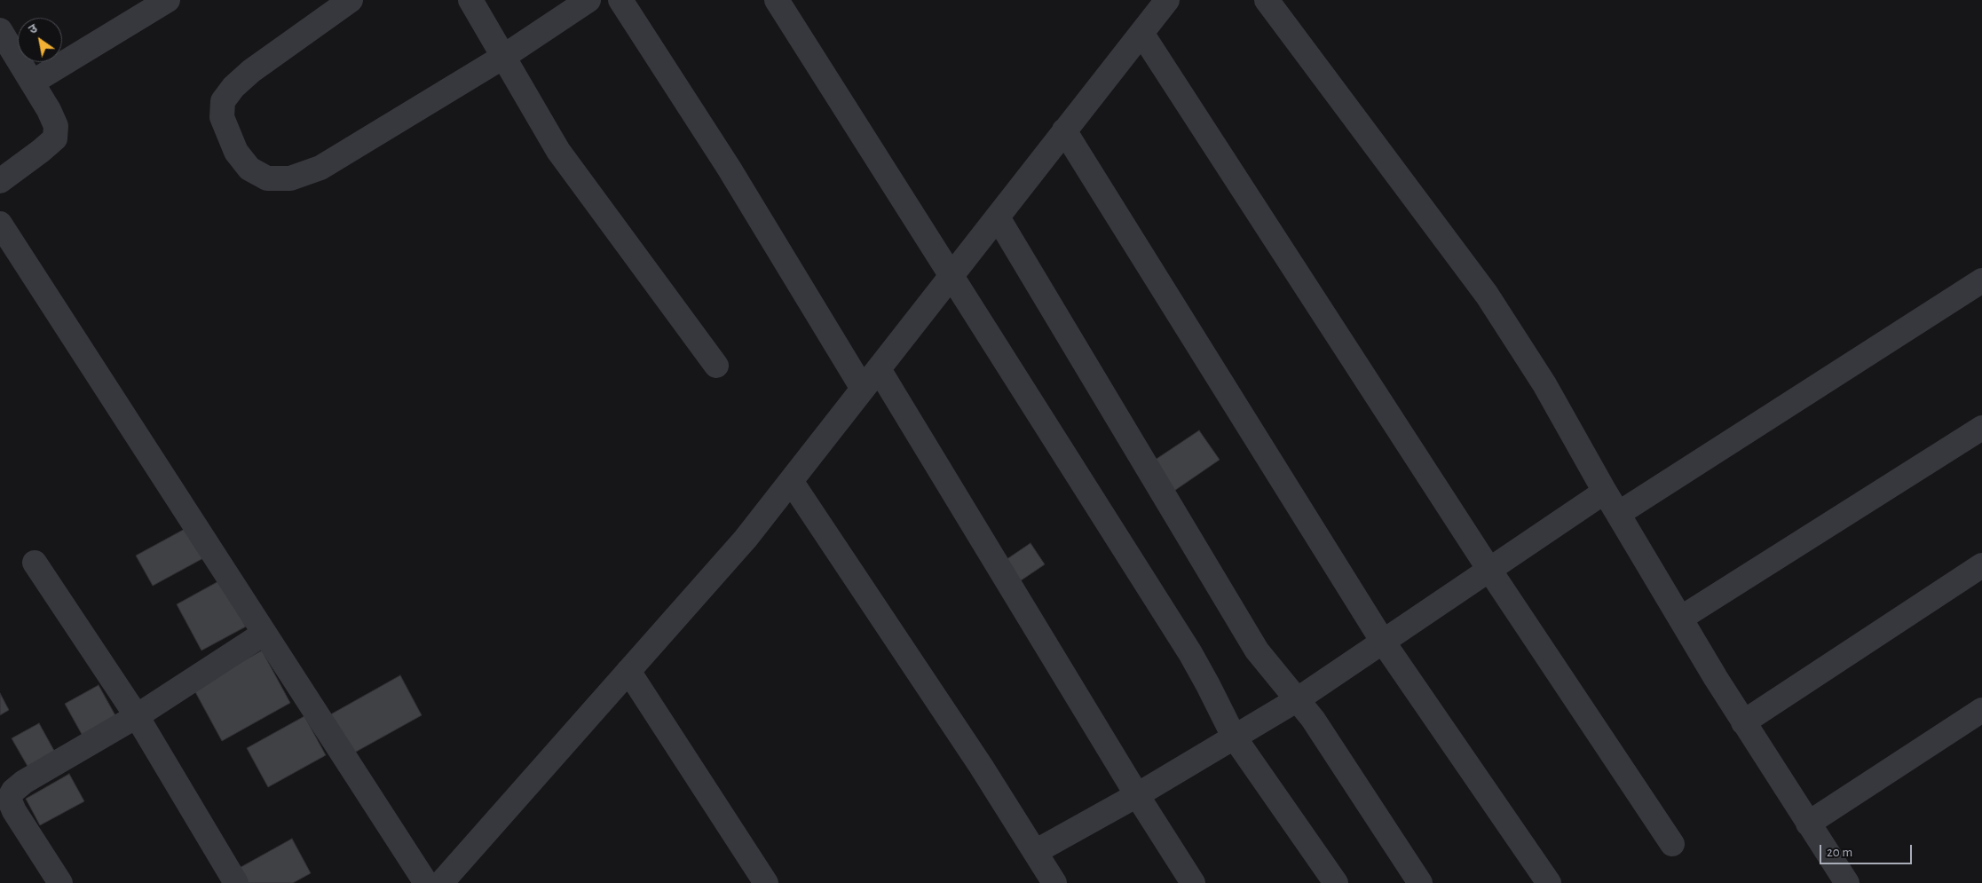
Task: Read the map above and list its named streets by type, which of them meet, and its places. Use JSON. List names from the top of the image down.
{
  "scale_bar": "20 m",
  "north": "top left"
}
